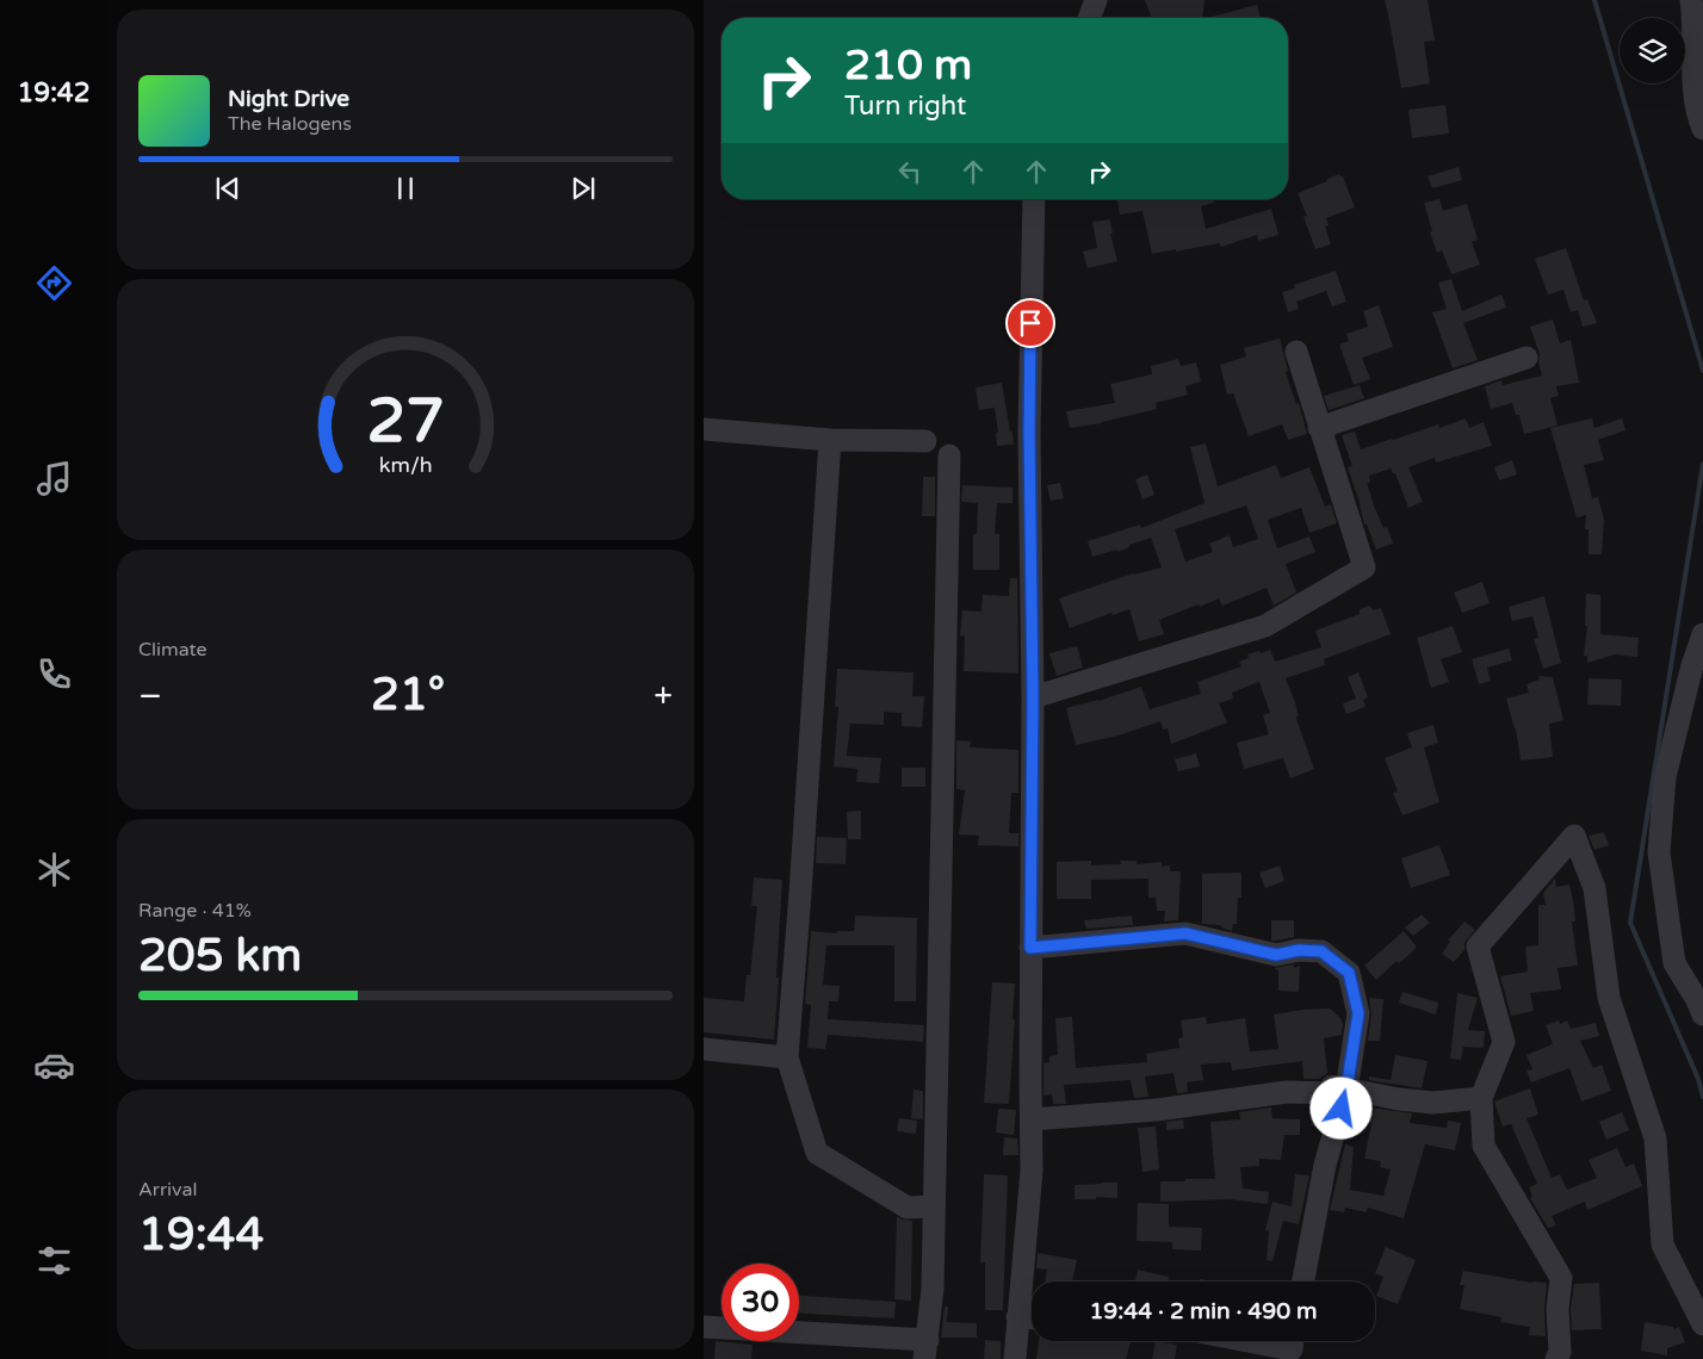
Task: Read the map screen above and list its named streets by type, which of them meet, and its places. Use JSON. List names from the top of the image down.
{
  "page": {
    "tabs": "19:42",
    "turn": ["210 m", "Turn right"],
    "song": ["Night Drive", "The Halogens"],
    "tile": [
      "Climate",
      ["Range · 41%", "205 km"],
      ["Arrival", "19:44"]
    ],
    "heat": ["−", "21°", "+"],
    "limit": "30",
    "trip": "19:44 · 2 min · 490 m",
    "gauge": ["27", "km/h"]
  }
}
